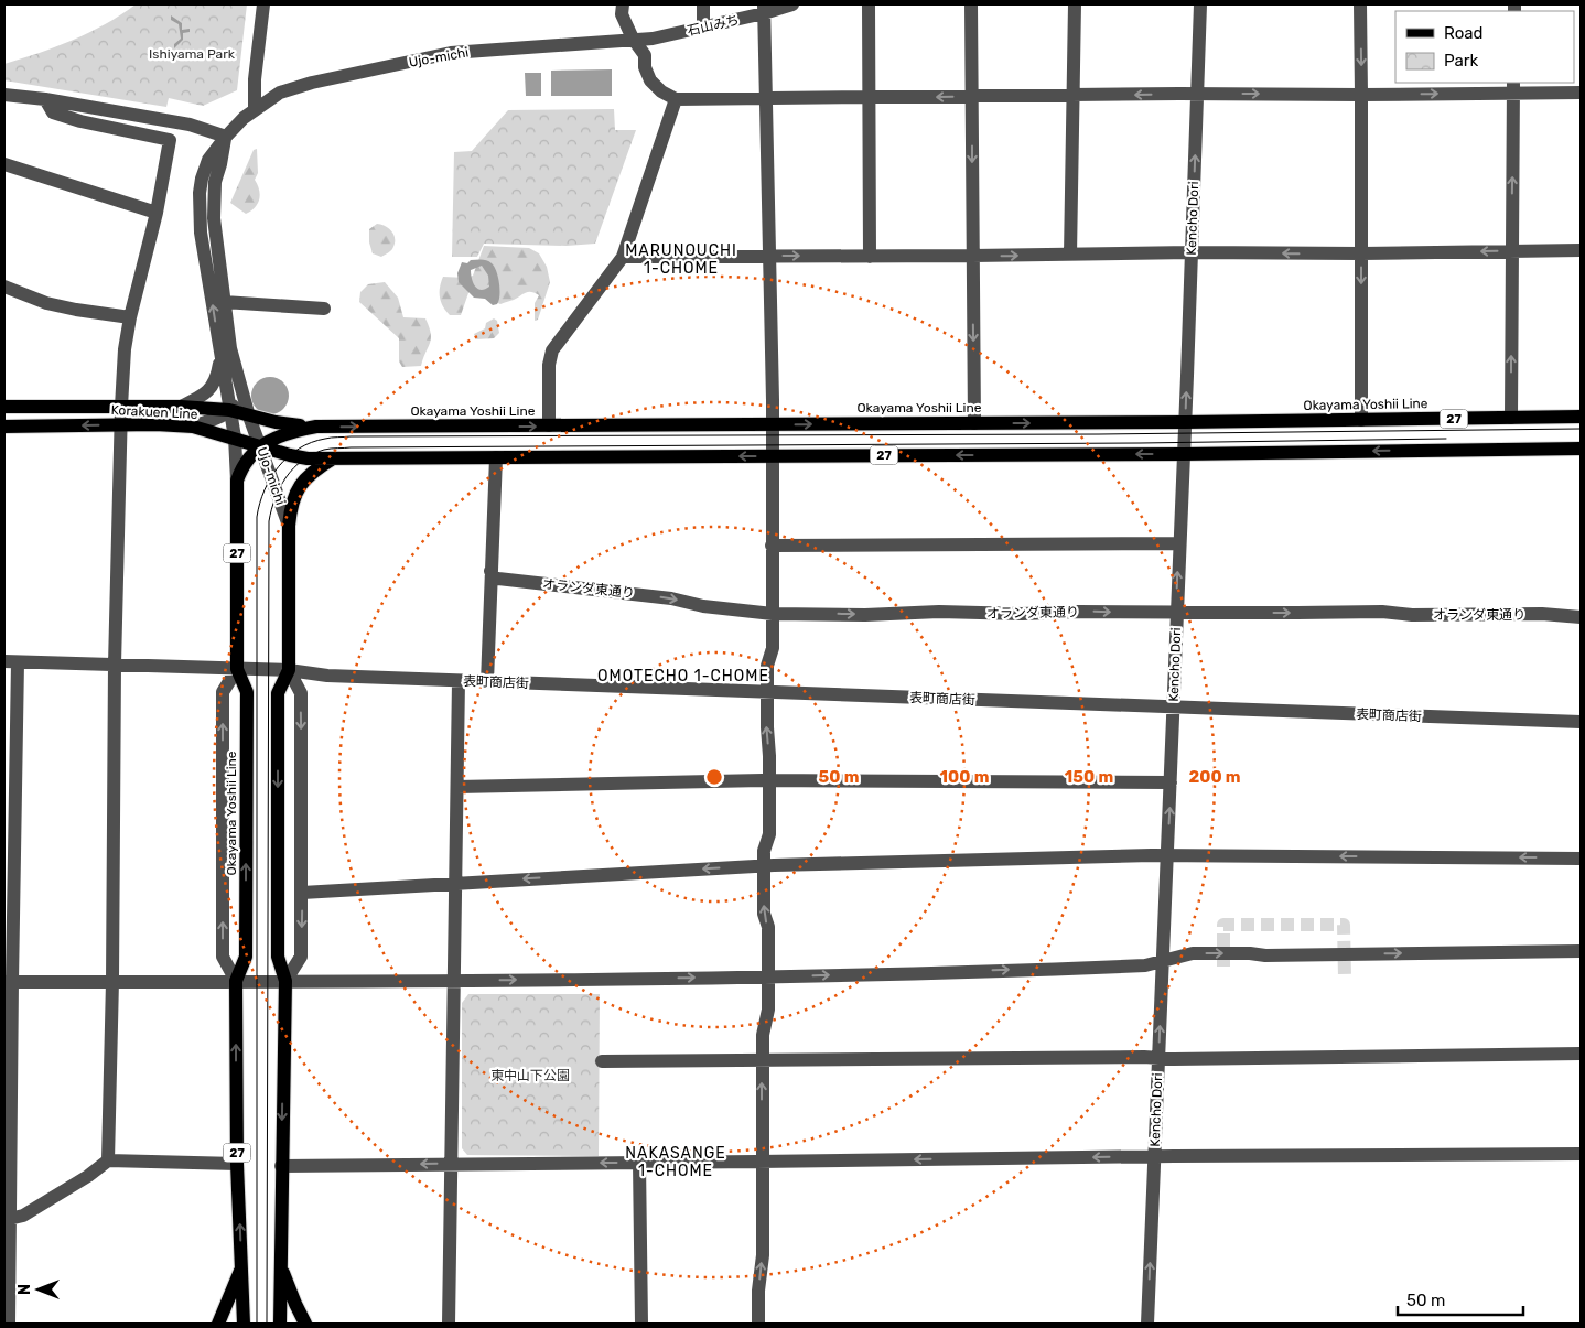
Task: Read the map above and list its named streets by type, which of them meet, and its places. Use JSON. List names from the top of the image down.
{
  "streets": {
    "main road": ["Okayama Yoshii Line", "Korakuen Line", "27"],
    "street": [
      "石山みち",
      "Ujo-michi",
      "Kencho Dori",
      "オランダ東通り",
      "表町商店街"
    ]
  },
  "crossings": [
    ["石山みち", "Ujo-michi"],
    ["Ujo-michi", "Okayama Yoshii Line"],
    ["Ujo-michi", "Korakuen Line"],
    ["Kencho Dori", "Okayama Yoshii Line"],
    ["Kencho Dori", "27"],
    ["Kencho Dori", "オランダ東通り"],
    ["Kencho Dori", "表町商店街"],
    ["Okayama Yoshii Line", "Korakuen Line"],
    ["Okayama Yoshii Line", "表町商店街"],
    ["Korakuen Line", "27"]
  ],
  "one_way": ["Kencho Dori"],
  "districts": ["MARUNOUCHI 1-CHOME", "OMOTECHO 1-CHOME", "NAKASANGE 1-CHOME"],
  "parks": ["Ishiyama Park", "東中山下公園"],
  "legend": ["Road", "Park"],
  "scale_bar": "50 m",
  "north": "left",
  "rings": [
    "50 m",
    "100 m",
    "150 m",
    "200 m"
  ]
}
